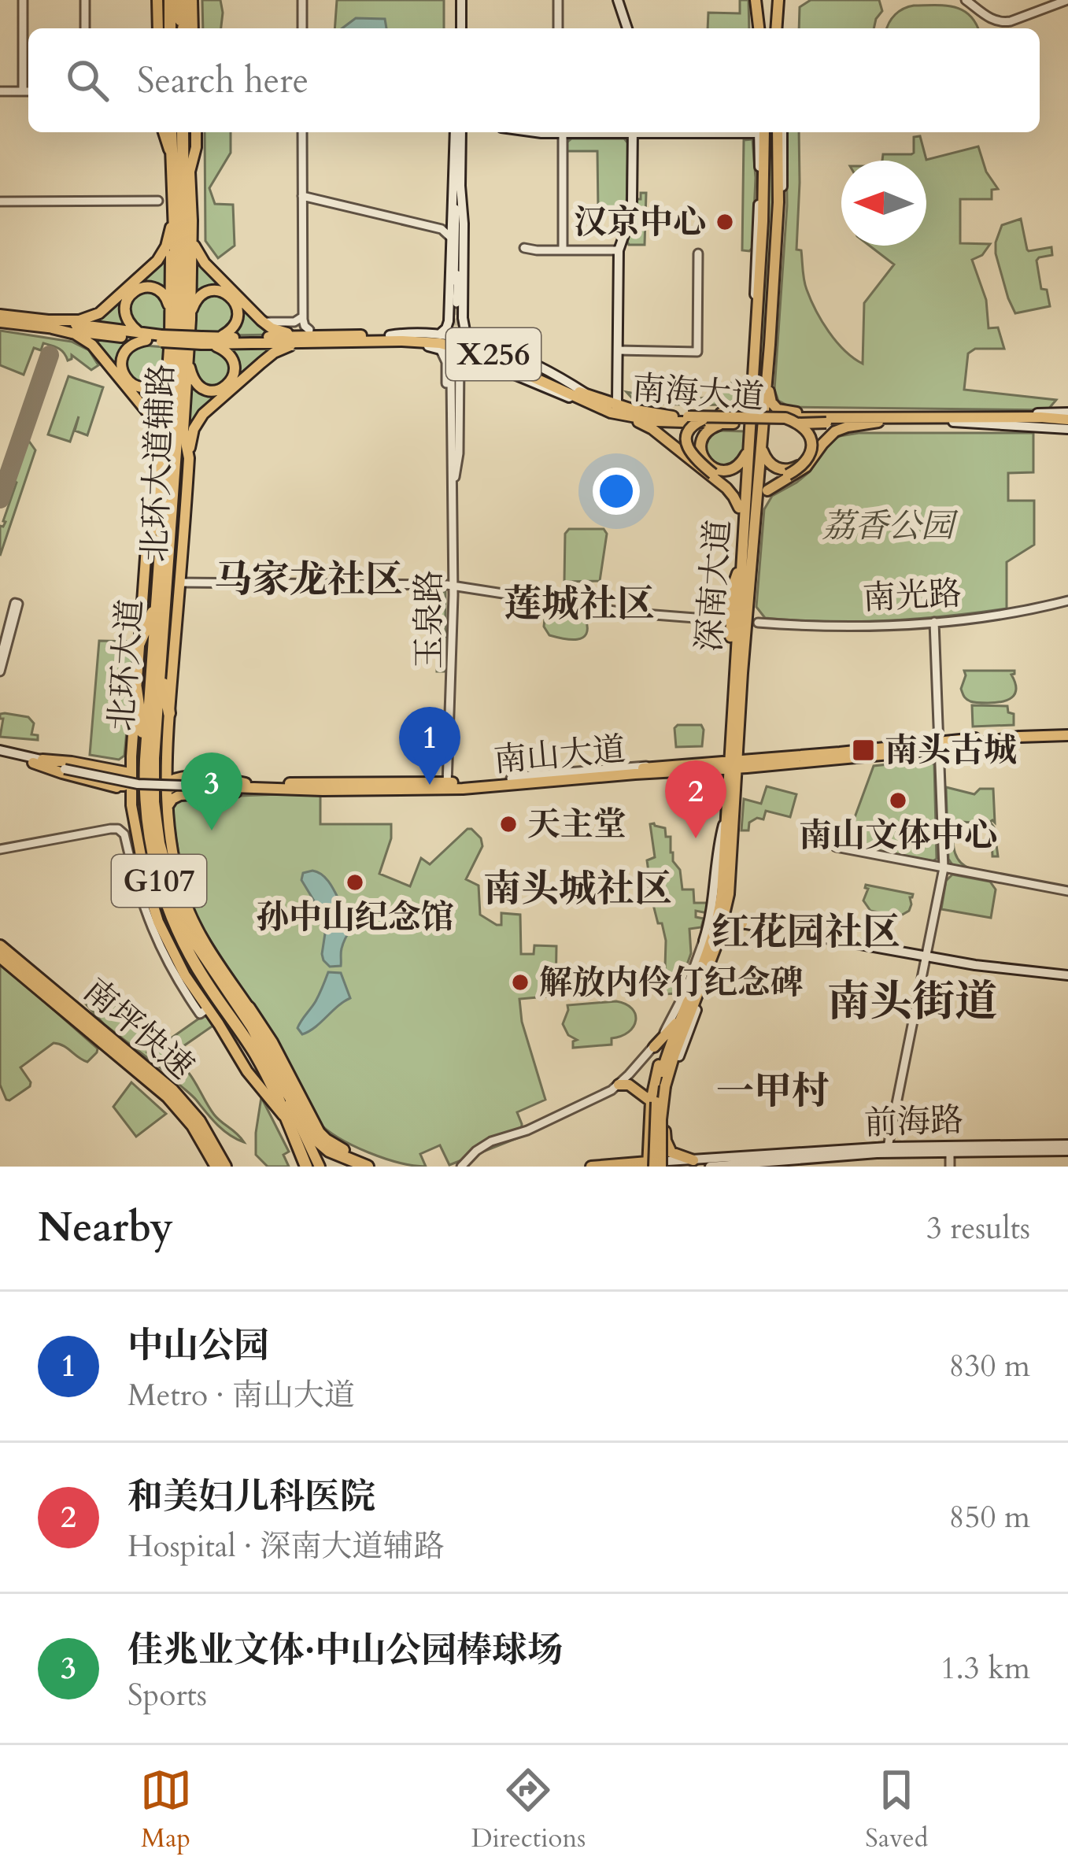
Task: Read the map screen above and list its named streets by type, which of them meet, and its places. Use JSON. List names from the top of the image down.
{
  "streets": {
    "highway": ["北环大道", "G107", "南坪快速"],
    "main road": [
      "X256",
      "南海大道",
      "北环大道辅路",
      "深南大道",
      "南山大道",
      "前海路"
    ],
    "street": ["南光路", "玉泉路"]
  },
  "crossings": [
    ["北环大道辅路", "北环大道"],
    ["北环大道辅路", "G107"],
    ["深南大道", "南山大道"],
    ["深南大道", "前海路"],
    ["玉泉路", "南山大道"],
    ["北环大道", "G107"]
  ],
  "districts": [
    "马家龙社区",
    "莲城社区",
    "南头城社区",
    "红花园社区",
    "南头街道",
    "一甲村"
  ],
  "parks": ["荔香公园"],
  "places": {
    "other": [
      "汉京中心",
      "南山文体中心",
      "天主堂",
      "孙中山纪念馆",
      "解放内伶仃纪念碑"
    ],
    "transit": ["南头古城"]
  },
  "north": "left",
  "page": {
    "search": "Search here",
    "pins": ["1", "3", "2"],
    "heading": ["Nearby", "3 results"],
    "list": [
      {
        "mark": "1",
        "name": "中山公园",
        "note": "Metro · 南山大道",
        "value": "830 m"
      },
      {
        "mark": "2",
        "name": "和美妇儿科医院",
        "note": "Hospital · 深南大道辅路",
        "value": "850 m"
      },
      {
        "mark": "3",
        "name": "佳兆业文体·中山公园棒球场",
        "note": "Sports",
        "value": "1.3 km"
      }
    ],
    "nav": ["Map", "Directions", "Saved"]
  }
}
